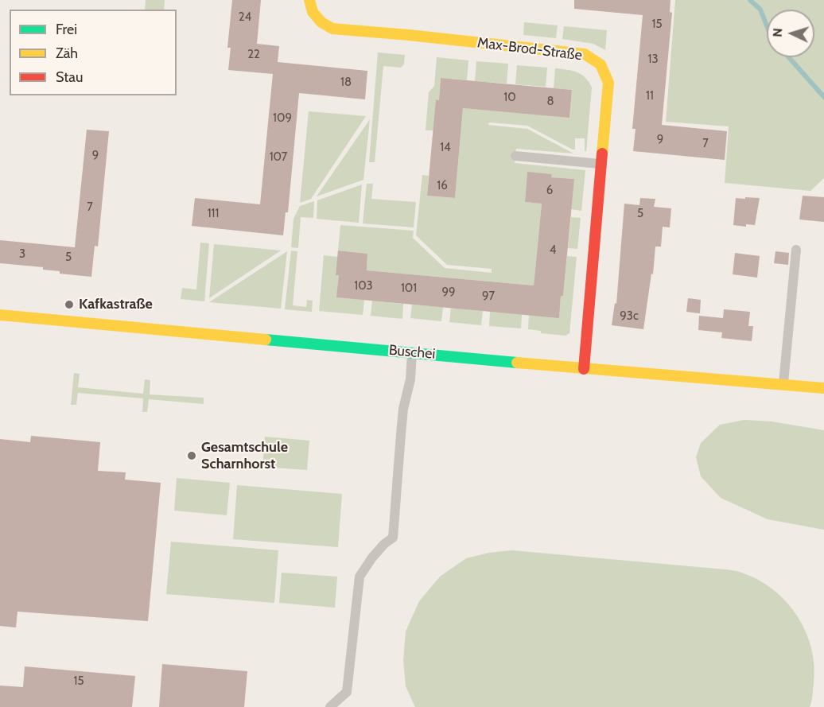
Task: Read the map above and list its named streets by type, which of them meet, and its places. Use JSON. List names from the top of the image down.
{
  "streets": {
    "street": ["Max-Brod-Straße", "Buschei"]
  },
  "crossings": [
    ["Max-Brod-Straße", "Buschei"]
  ],
  "places": ["Kafkastraße", "Gesamtschule Scharnhorst"],
  "house_numbers": [
    "24",
    "15",
    "22",
    "13",
    "18",
    "11",
    "10",
    "8",
    "109",
    "9",
    "7",
    "14",
    "9",
    "107",
    "16",
    "6",
    "7",
    "111",
    "5",
    "4",
    "3",
    "5",
    "103",
    "101",
    "99",
    "97",
    "93c",
    "15"
  ],
  "legend": ["Frei", "Zäh", "Stau"],
  "north": "left"
}
